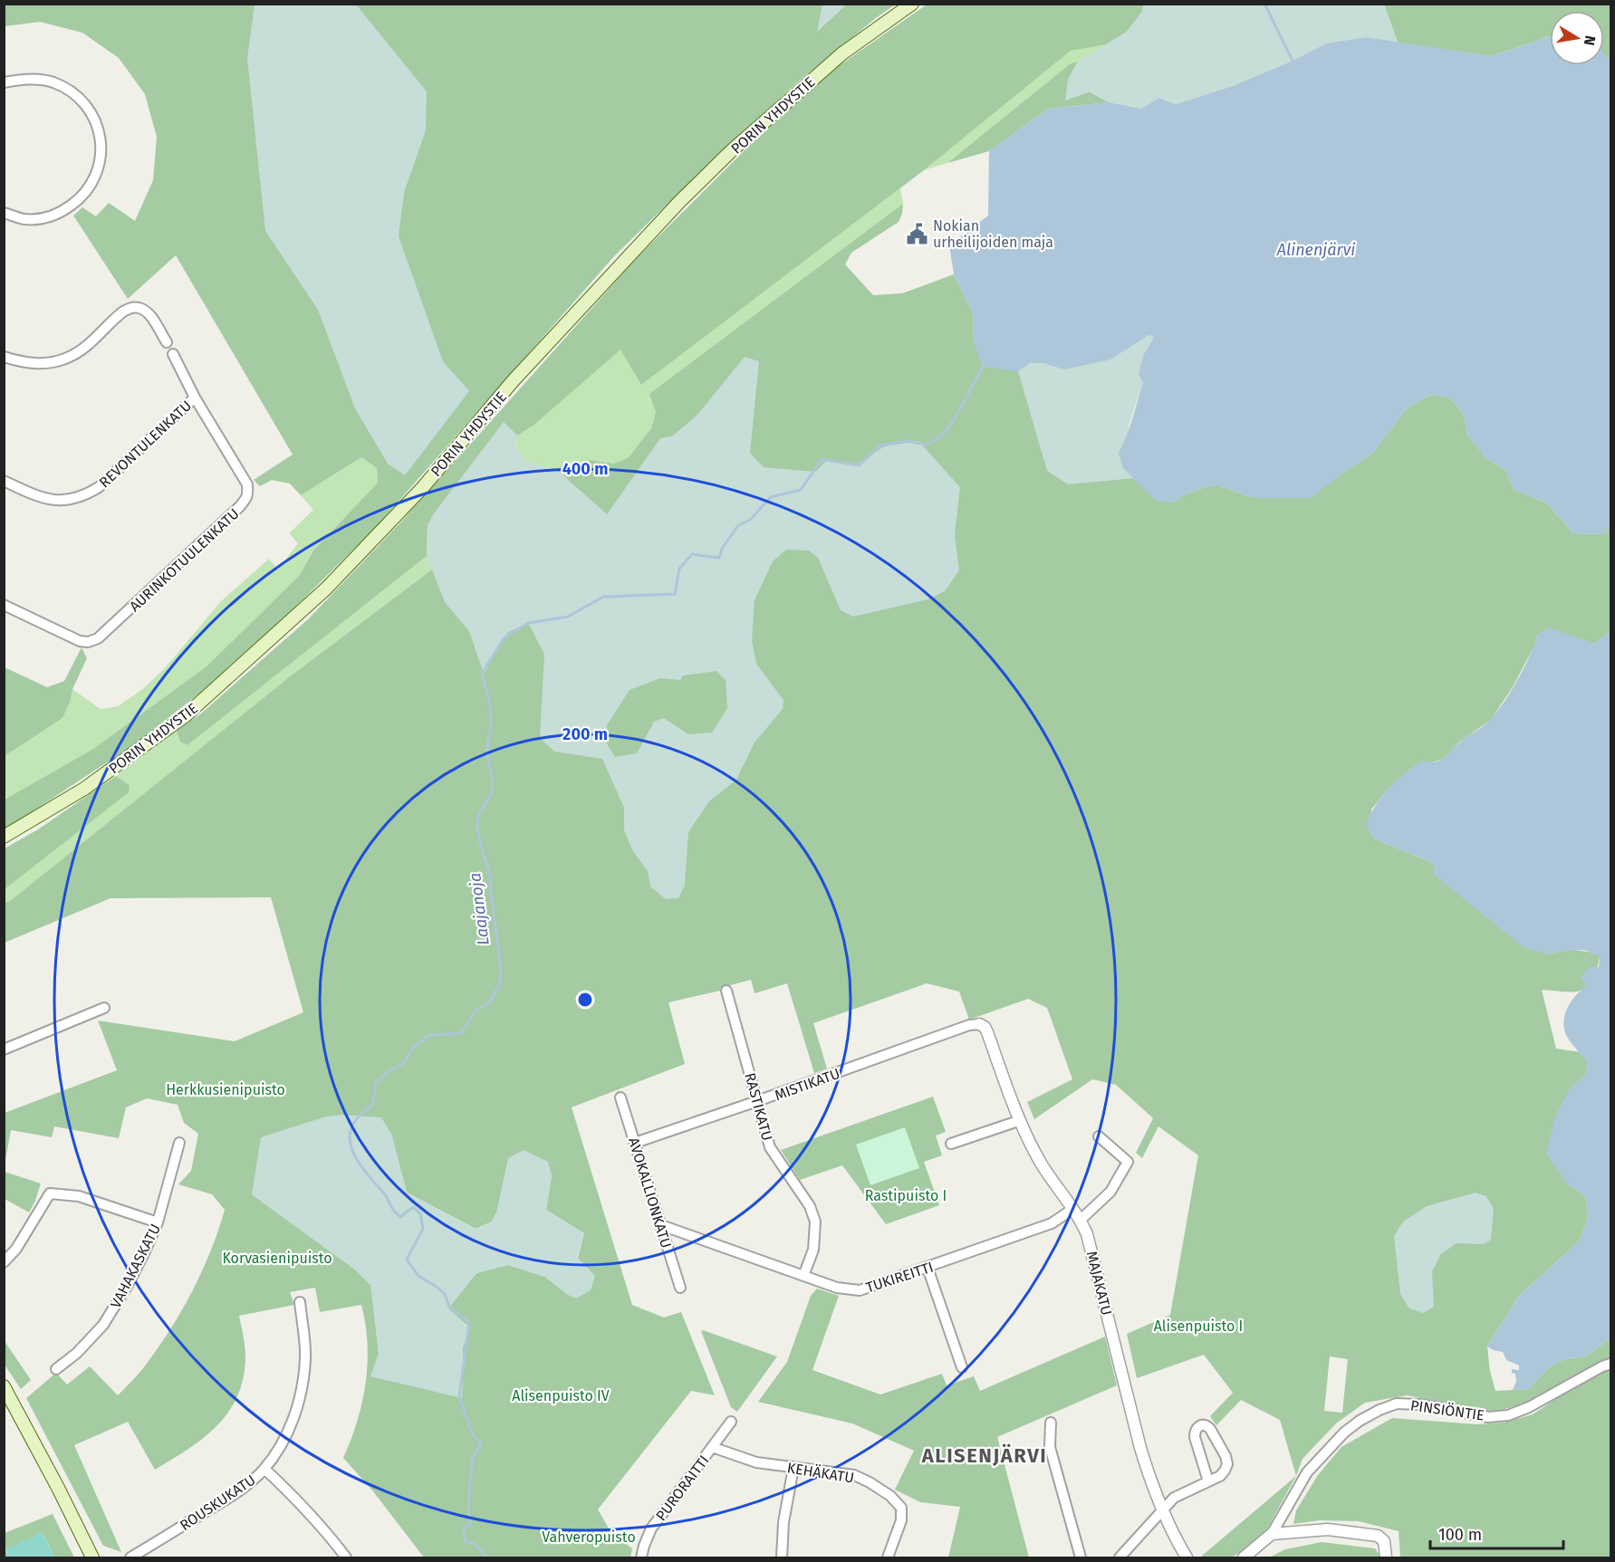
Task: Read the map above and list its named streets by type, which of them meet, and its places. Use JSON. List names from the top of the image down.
{
  "streets": {
    "main road": ["PORIN YHDYSTIE"],
    "street": [
      "REVONTULENKATU",
      "AURINKOTUULENKATU",
      "MISTIKATU",
      "RASTIKATU",
      "AVOKALLIONKATU",
      "VAHAKASKATU",
      "TUKIREITTI",
      "MAJAKATU",
      "PINSIÖNTIE",
      "KEHÄKATU",
      "PURORAITTI",
      "ROUSKUKATU"
    ]
  },
  "crossings": [
    ["REVONTULENKATU", "AURINKOTUULENKATU"],
    ["MISTIKATU", "RASTIKATU"],
    ["MISTIKATU", "AVOKALLIONKATU"],
    ["MISTIKATU", "MAJAKATU"],
    ["RASTIKATU", "TUKIREITTI"],
    ["AVOKALLIONKATU", "TUKIREITTI"],
    ["TUKIREITTI", "MAJAKATU"],
    ["KEHÄKATU", "PURORAITTI"]
  ],
  "districts": ["ALISENJÄRVI"],
  "water": ["Alinenjärvi", "Laajanoja"],
  "parks": [
    "Herkkusienipuisto",
    "Rastipuisto I",
    "Korvasienipuisto",
    "Alisenpuisto I",
    "Alisenpuisto IV",
    "Vahveropuisto"
  ],
  "places": {
    "public building": ["Nokian urheilijoiden maja"]
  },
  "scale_bar": "100 m",
  "north": "right",
  "rings": ["400 m", "200 m"]
}
